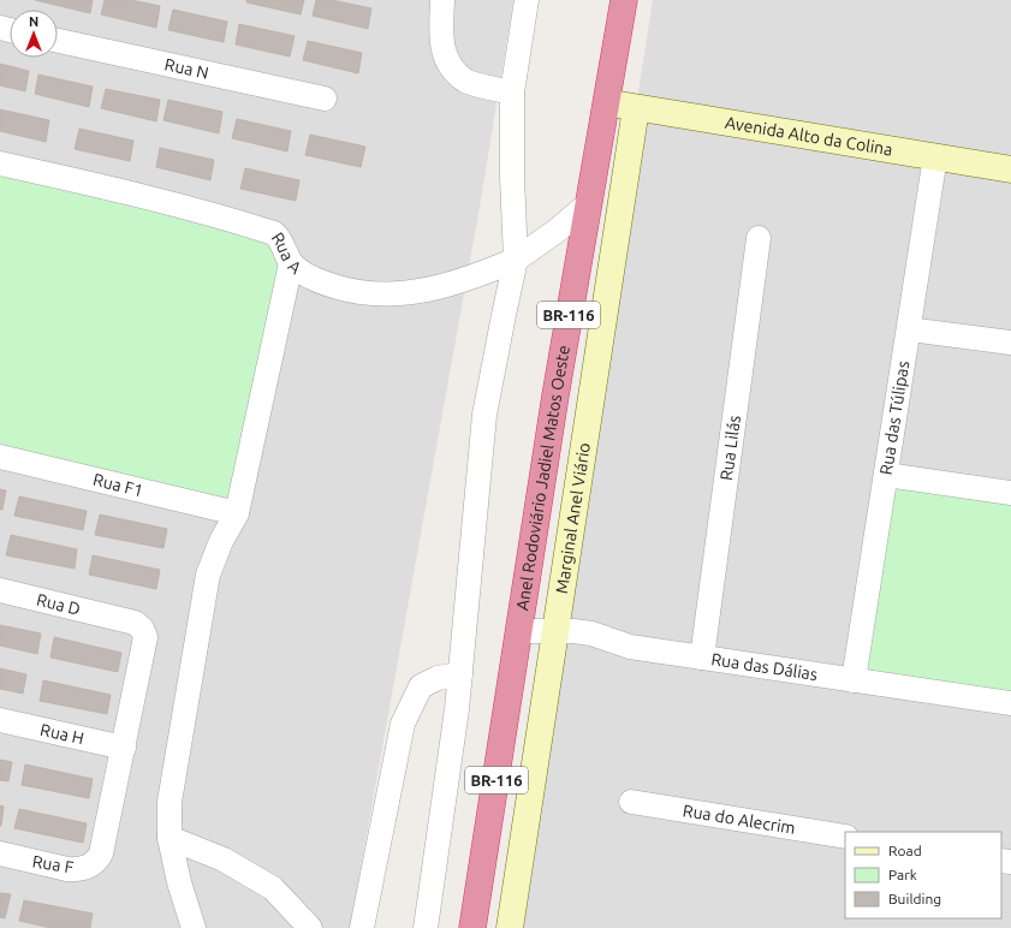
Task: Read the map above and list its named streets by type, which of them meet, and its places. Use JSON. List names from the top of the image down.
{
  "streets": {
    "highway": ["BR-116", "Anel Rodoviário Jadiel Matos Oeste"],
    "street": [
      "Rua N",
      "Avenida Alto da Colina",
      "Rua A",
      "Rua das Túlipas",
      "Rua Lilás",
      "Rua F1",
      "Marginal Anel Viário",
      "Rua D",
      "Rua das Dálias",
      "Rua H",
      "Rua do Alecrim",
      "Rua F"
    ]
  },
  "crossings": [
    ["Avenida Alto da Colina", "Rua das Túlipas"],
    ["Avenida Alto da Colina", "Anel Rodoviário Jadiel Matos Oeste"],
    ["Avenida Alto da Colina", "Marginal Anel Viário"],
    ["Rua A", "Anel Rodoviário Jadiel Matos Oeste"],
    ["Rua das Túlipas", "Rua das Dálias"],
    ["Rua Lilás", "Rua das Dálias"],
    ["Anel Rodoviário Jadiel Matos Oeste", "Rua das Dálias"],
    ["Marginal Anel Viário", "Rua das Dálias"],
    ["Rua D", "Rua H"],
    ["Rua D", "Rua F"]
  ],
  "legend": ["Road", "Park", "Building"],
  "north": "top"
}
